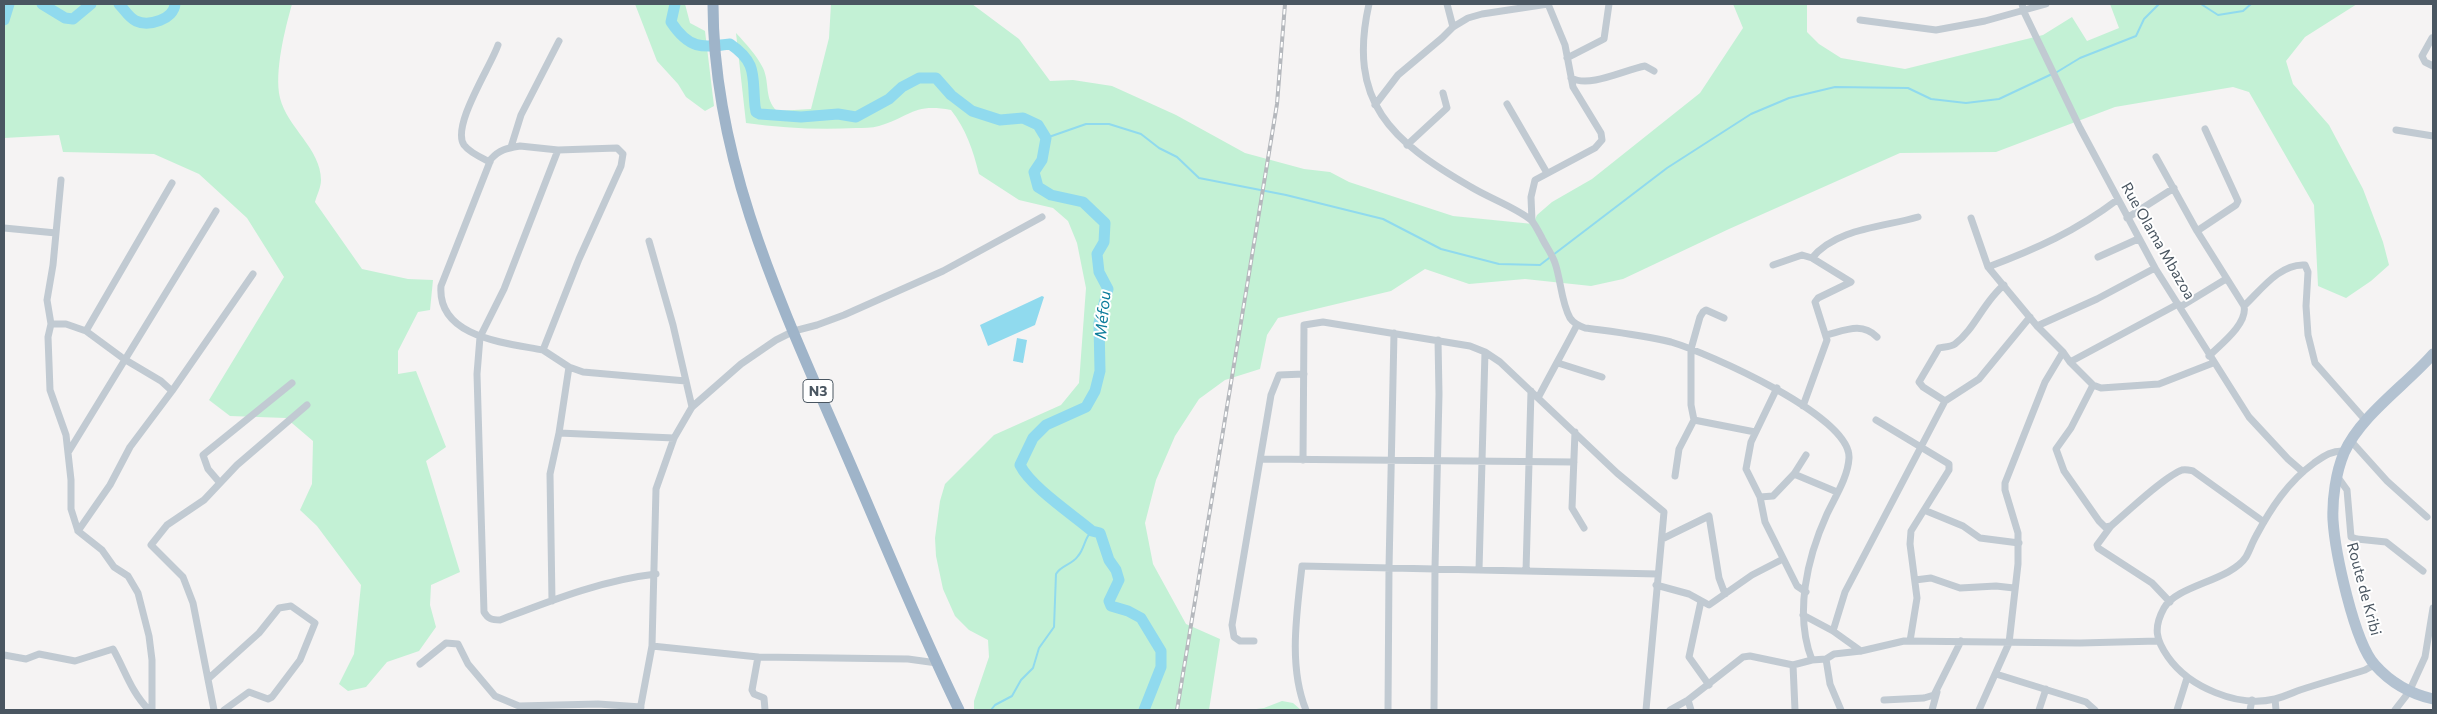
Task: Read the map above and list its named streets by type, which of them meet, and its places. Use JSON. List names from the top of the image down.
{
  "streets": {
    "highway": ["N3"],
    "main road": ["Route de Kribi"],
    "street": ["Rue Olama Mbazoa"]
  },
  "water": ["Méfou"]
}
